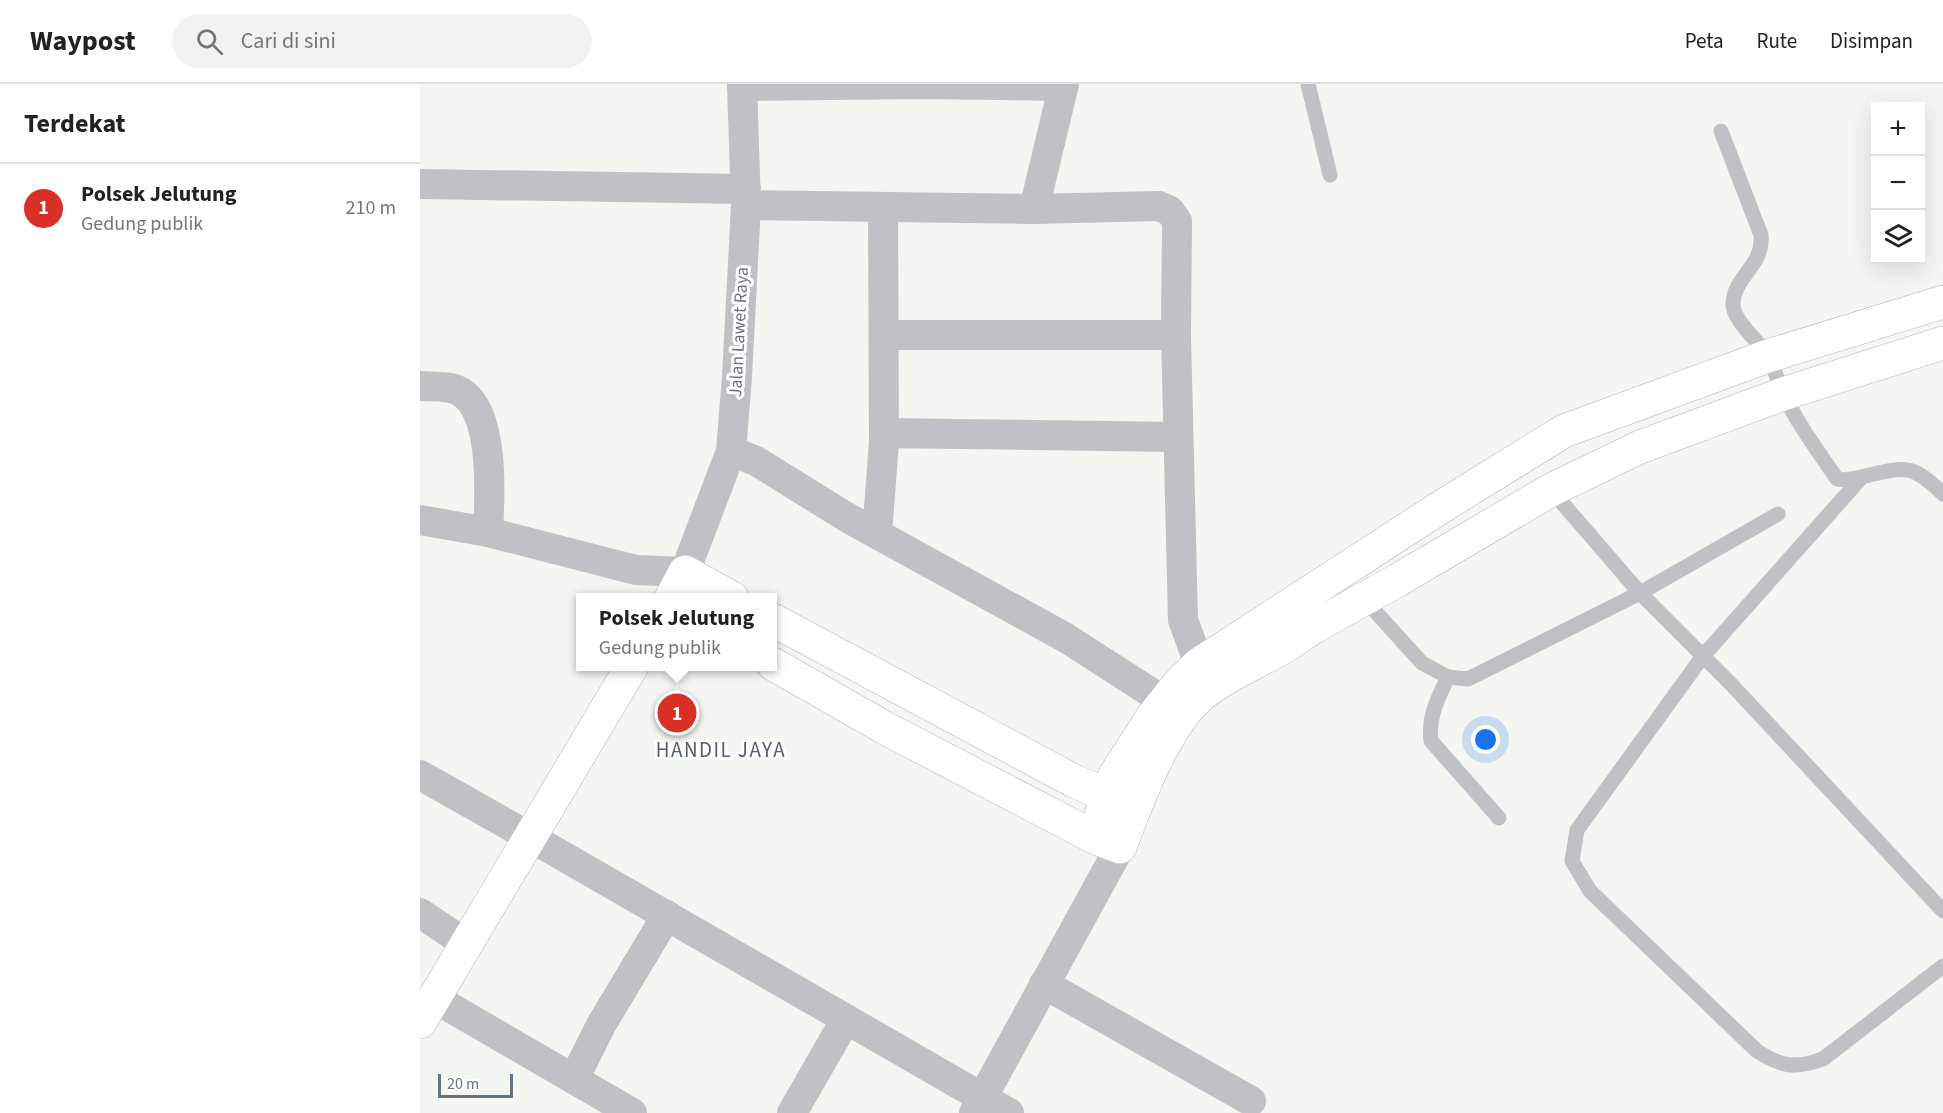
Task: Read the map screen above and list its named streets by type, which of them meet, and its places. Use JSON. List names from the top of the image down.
{
  "streets": {
    "street": ["Jalan Lawet Raya"]
  },
  "districts": ["HANDIL JAYA"],
  "scale_bar": "20 m",
  "page": {
    "header": "Waypost",
    "search": "Cari di sini",
    "nav": ["Peta", "Rute", "Disimpan"],
    "heading": "Terdekat",
    "map_buttons": ["+", "−"],
    "list": [
      {
        "mark": "1",
        "name": "Polsek Jelutung",
        "note": "Gedung publik",
        "value": "210 m"
      }
    ],
    "popup": ["Polsek Jelutung", "Gedung publik"],
    "pins": "1",
    "scale": "20 m"
  }
}
